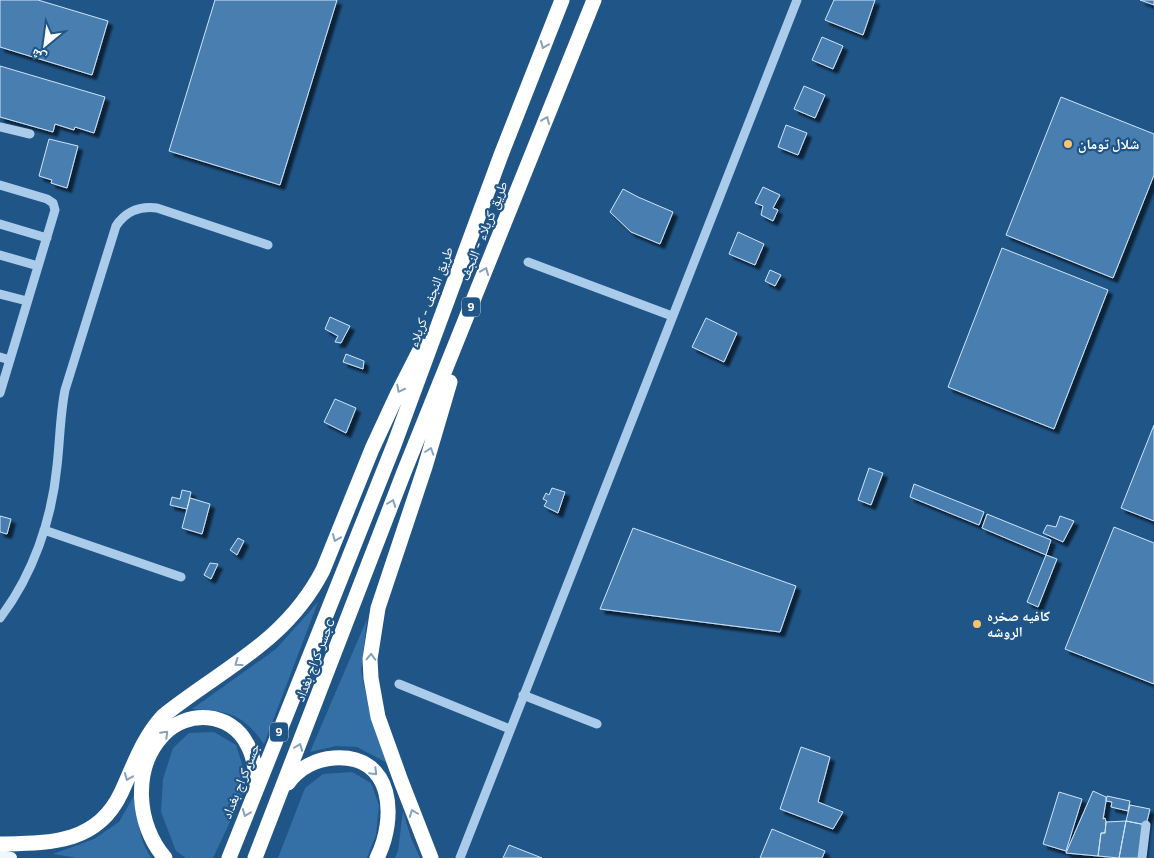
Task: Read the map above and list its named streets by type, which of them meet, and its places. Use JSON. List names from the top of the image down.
{
  "streets": {
    "highway": [
      "طريق کربلاء - النجف",
      "طريق النجف - کربلاء",
      "9",
      "جسر كراج بغدادc",
      "جسر كراج بغداد"
    ]
  },
  "crossings": [
    ["طريق کربلاء - النجف", "جسر كراج بغدادc"],
    ["طريق النجف - کربلاء", "جسر كراج بغداد"]
  ],
  "one_way": ["طريق النجف - کربلاء"],
  "places": ["شلال تومان", "كافيه صخره الروشه"],
  "north": "bottom left"
}
